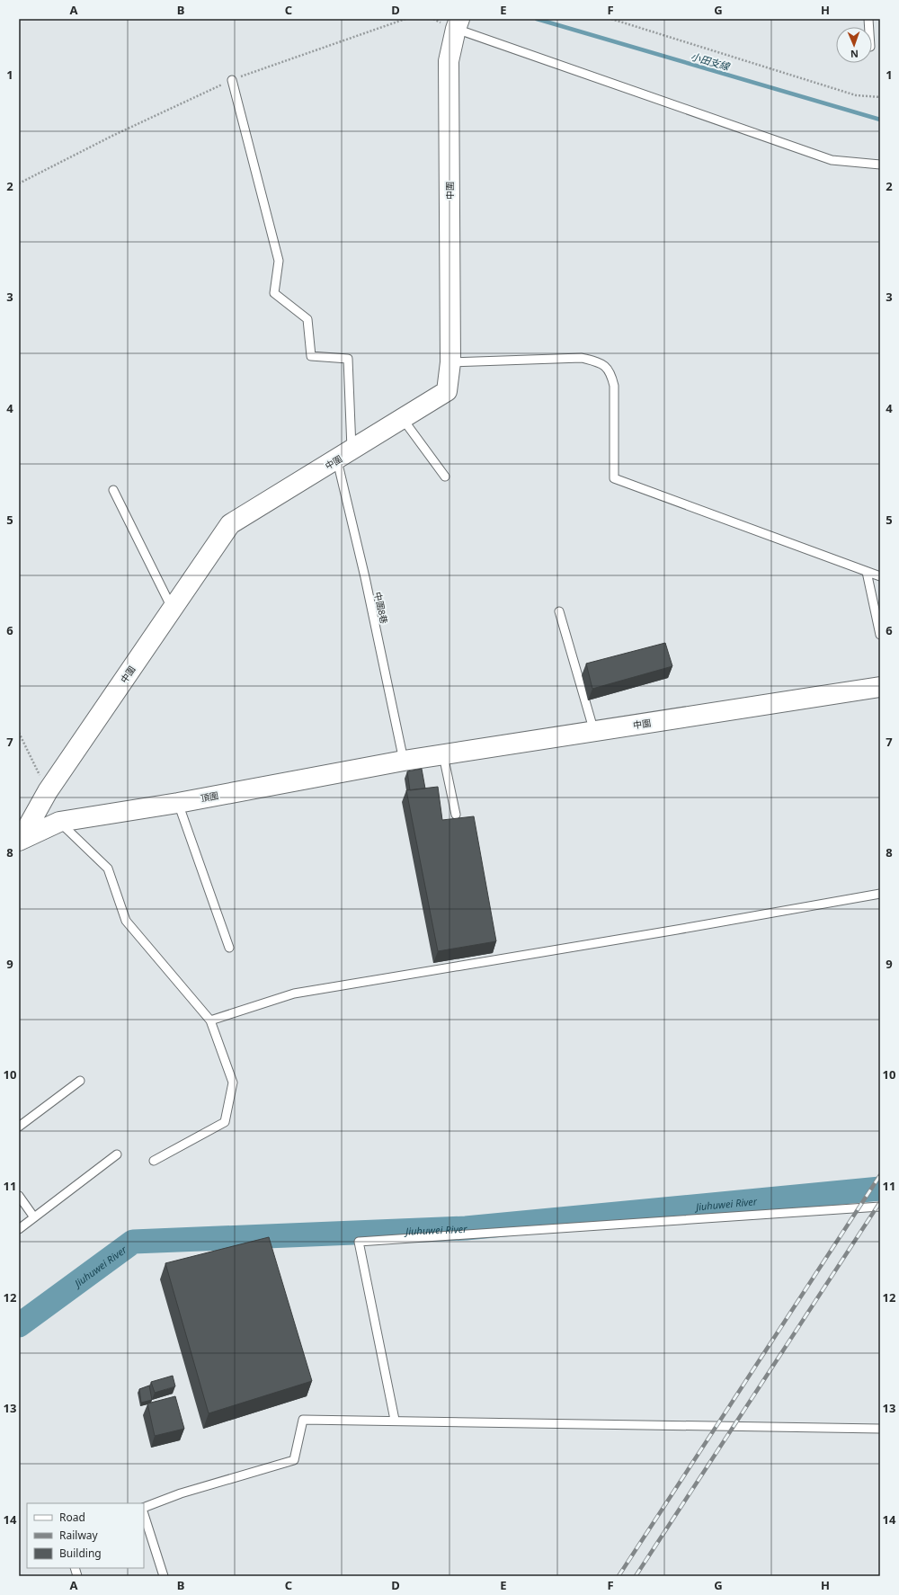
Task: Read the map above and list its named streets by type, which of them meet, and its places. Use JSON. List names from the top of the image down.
{
  "streets": {
    "street": ["中圍", "頂圍"],
    "lane": ["中圍8巷"]
  },
  "crossings": [
    ["中圍", "中圍8巷"],
    ["中圍", "頂圍"],
    ["中圍8巷", "頂圍"]
  ],
  "water": ["小田支線", "Jiuhuwei River"],
  "legend": ["Road", "Railway", "Building"],
  "north": "bottom",
  "grid": {
    "columns": [
      "A",
      "B",
      "C",
      "D",
      "E",
      "F",
      "G",
      "H"
    ],
    "rows": [
      "1",
      "2",
      "3",
      "4",
      "5",
      "6",
      "7",
      "8",
      "9",
      "10",
      "11",
      "12",
      "13",
      "14"
    ]
  }
}
